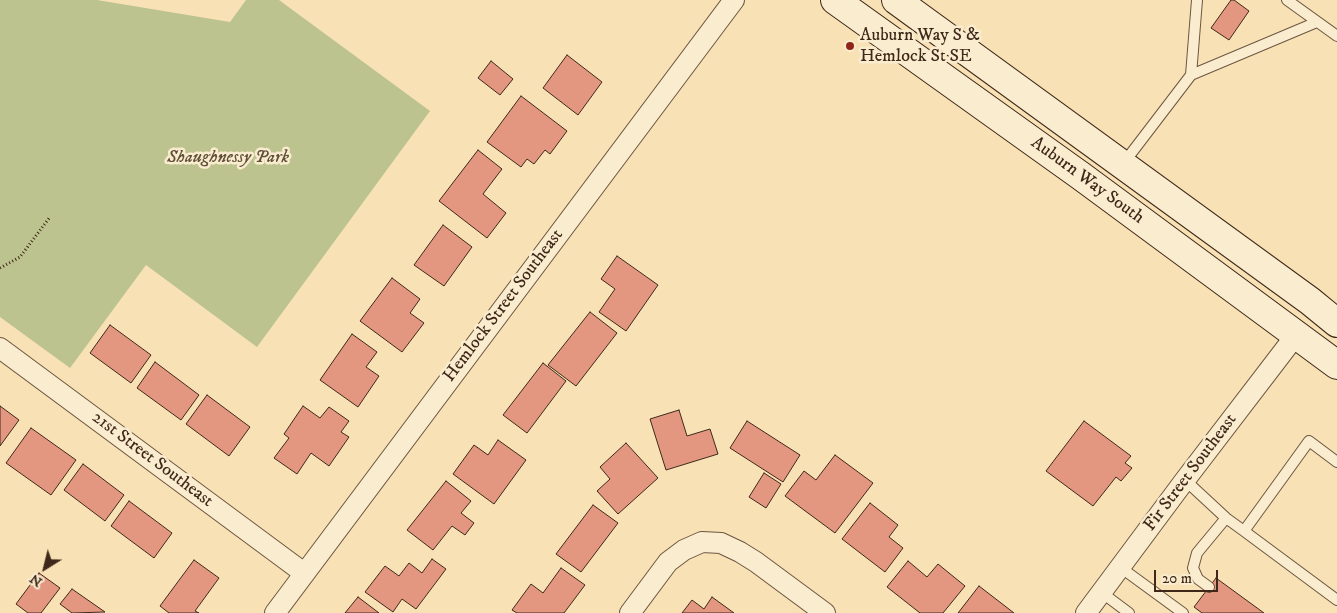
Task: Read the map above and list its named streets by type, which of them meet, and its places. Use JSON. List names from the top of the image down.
{
  "streets": {
    "main road": ["Auburn Way South"],
    "street": ["Hemlock Street Southeast", "21st Street Southeast", "Fir Street Southeast"]
  },
  "crossings": [
    ["Auburn Way South", "Fir Street Southeast"],
    ["Hemlock Street Southeast", "21st Street Southeast"]
  ],
  "parks": ["Shaughnessy Park"],
  "places": ["Auburn Way S & Hemlock St SE"],
  "scale_bar": "20 m",
  "north": "bottom left"
}
